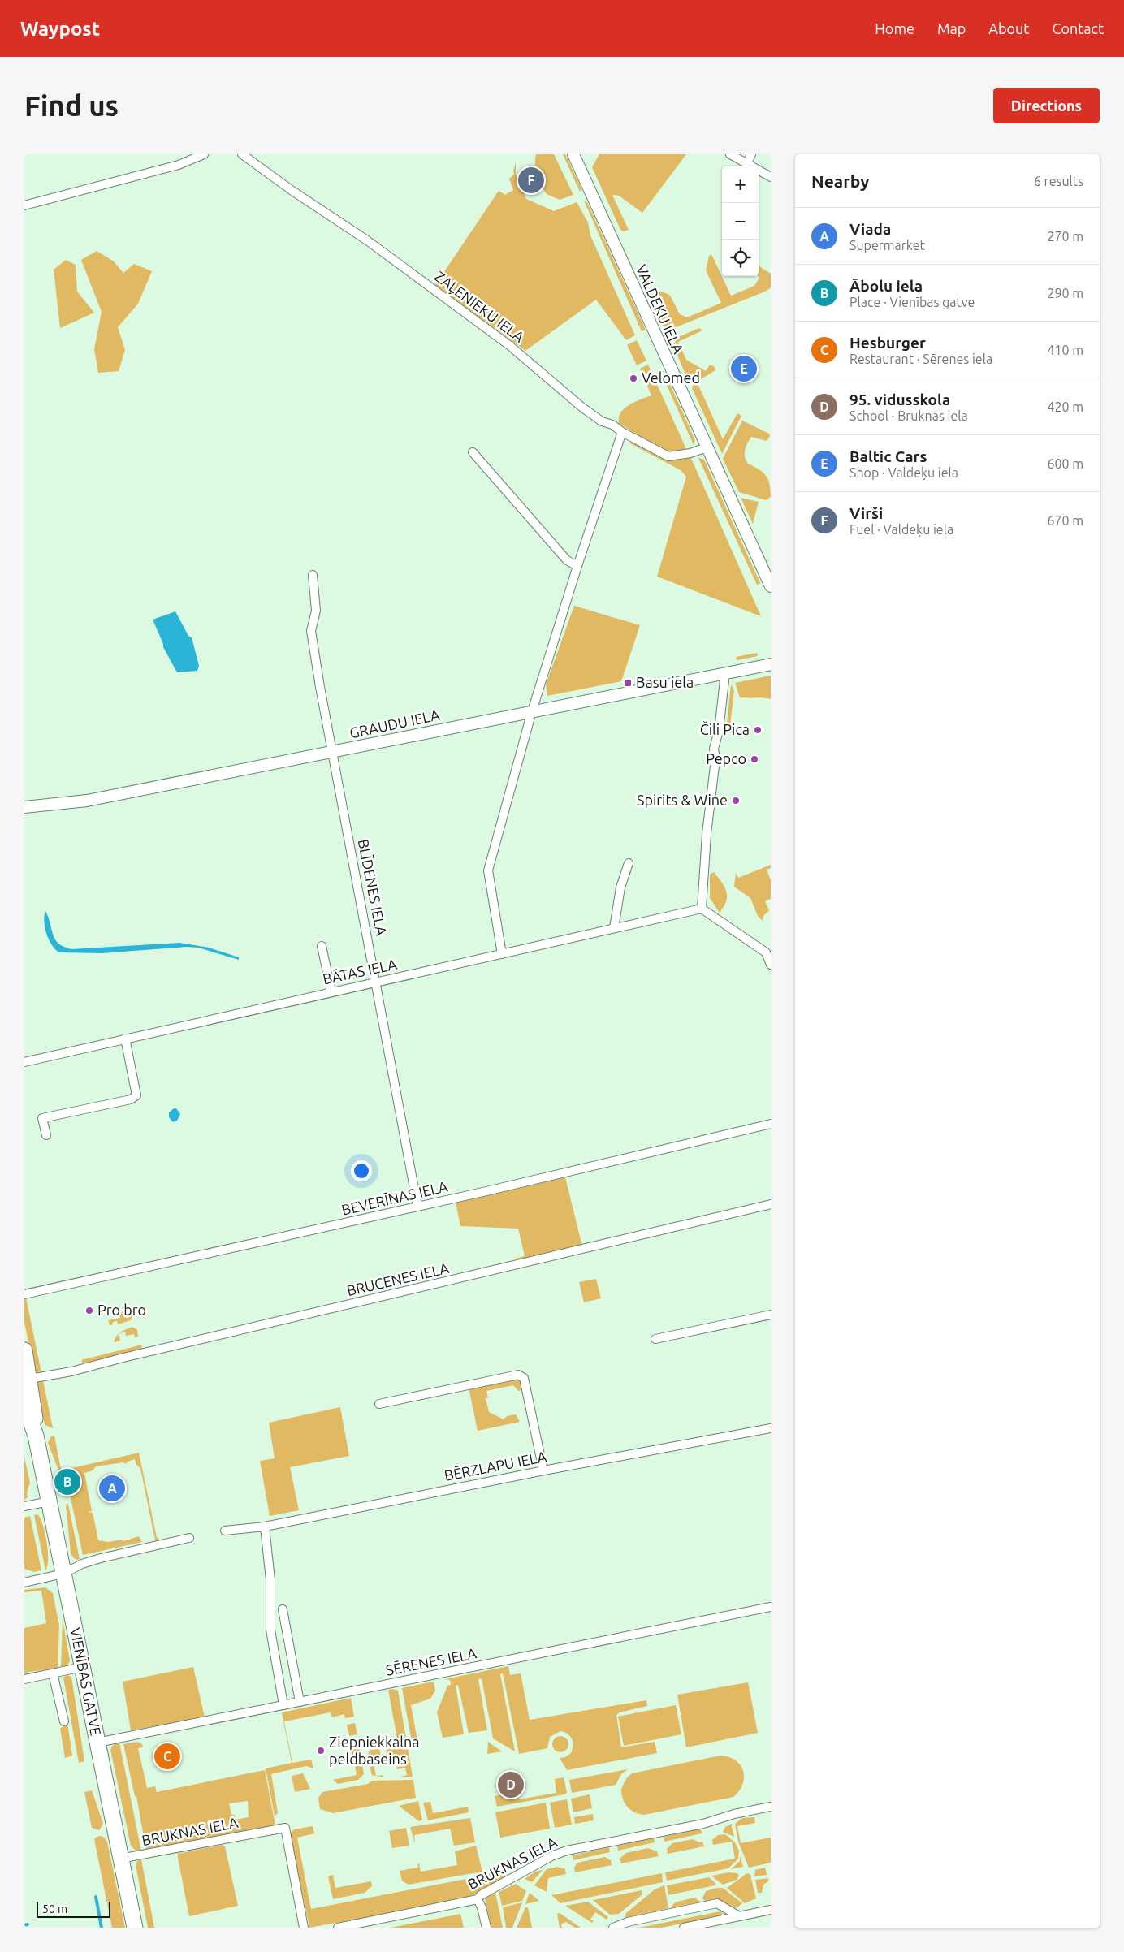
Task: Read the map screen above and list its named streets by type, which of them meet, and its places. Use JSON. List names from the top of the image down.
{
  "streets": {
    "highway": ["VIENĪBAS GATVE"],
    "main road": ["VALDEĶU IELA", "GRAUDU IELA"],
    "street": [
      "ZAĻENIEKU IELA",
      "BLĪDENES IELA",
      "BĀTAS IELA",
      "BEVERĪNAS IELA",
      "BRUCENES IELA",
      "BĒRZLAPU IELA",
      "SĒRENES IELA",
      "BRUKNAS IELA"
    ]
  },
  "crossings": [
    ["ZAĻENIEKU IELA", "VALDEĶU IELA"],
    ["GRAUDU IELA", "BLĪDENES IELA"],
    ["BLĪDENES IELA", "BĀTAS IELA"],
    ["BLĪDENES IELA", "BEVERĪNAS IELA"],
    ["BRUCENES IELA", "VIENĪBAS GATVE"],
    ["SĒRENES IELA", "VIENĪBAS GATVE"],
    ["VIENĪBAS GATVE", "BRUKNAS IELA"]
  ],
  "places": {
    "other": [
      "Velomed",
      "Čili Pica",
      "Pepco",
      "Spirits & Wine",
      "Pro bro",
      "Ziepniekkalna peldbaseins"
    ],
    "transit": ["Basu iela"]
  },
  "scale_bar": "50 m",
  "page": {
    "header": "Waypost",
    "nav": [
      "Home",
      "Map",
      "About",
      "Contact"
    ],
    "buttons": "Directions",
    "title": "Find us",
    "heading": ["Nearby", "6 results"],
    "pins": [
      "F",
      "E",
      "B",
      "A",
      "C",
      "D"
    ],
    "map_buttons": ["+", "−"],
    "list": [
      {
        "mark": "A",
        "name": "Viada",
        "note": "Supermarket",
        "value": "270 m"
      },
      {
        "mark": "B",
        "name": "Ābolu iela",
        "note": "Place · Vienības gatve",
        "value": "290 m"
      },
      {
        "mark": "C",
        "name": "Hesburger",
        "note": "Restaurant · Sērenes iela",
        "value": "410 m"
      },
      {
        "mark": "D",
        "name": "95. vidusskola",
        "note": "School · Bruknas iela",
        "value": "420 m"
      },
      {
        "mark": "E",
        "name": "Baltic Cars",
        "note": "Shop · Valdeķu iela",
        "value": "600 m"
      },
      {
        "mark": "F",
        "name": "Virši",
        "note": "Fuel · Valdeķu iela",
        "value": "670 m"
      }
    ],
    "scale": "50 m"
  }
}
